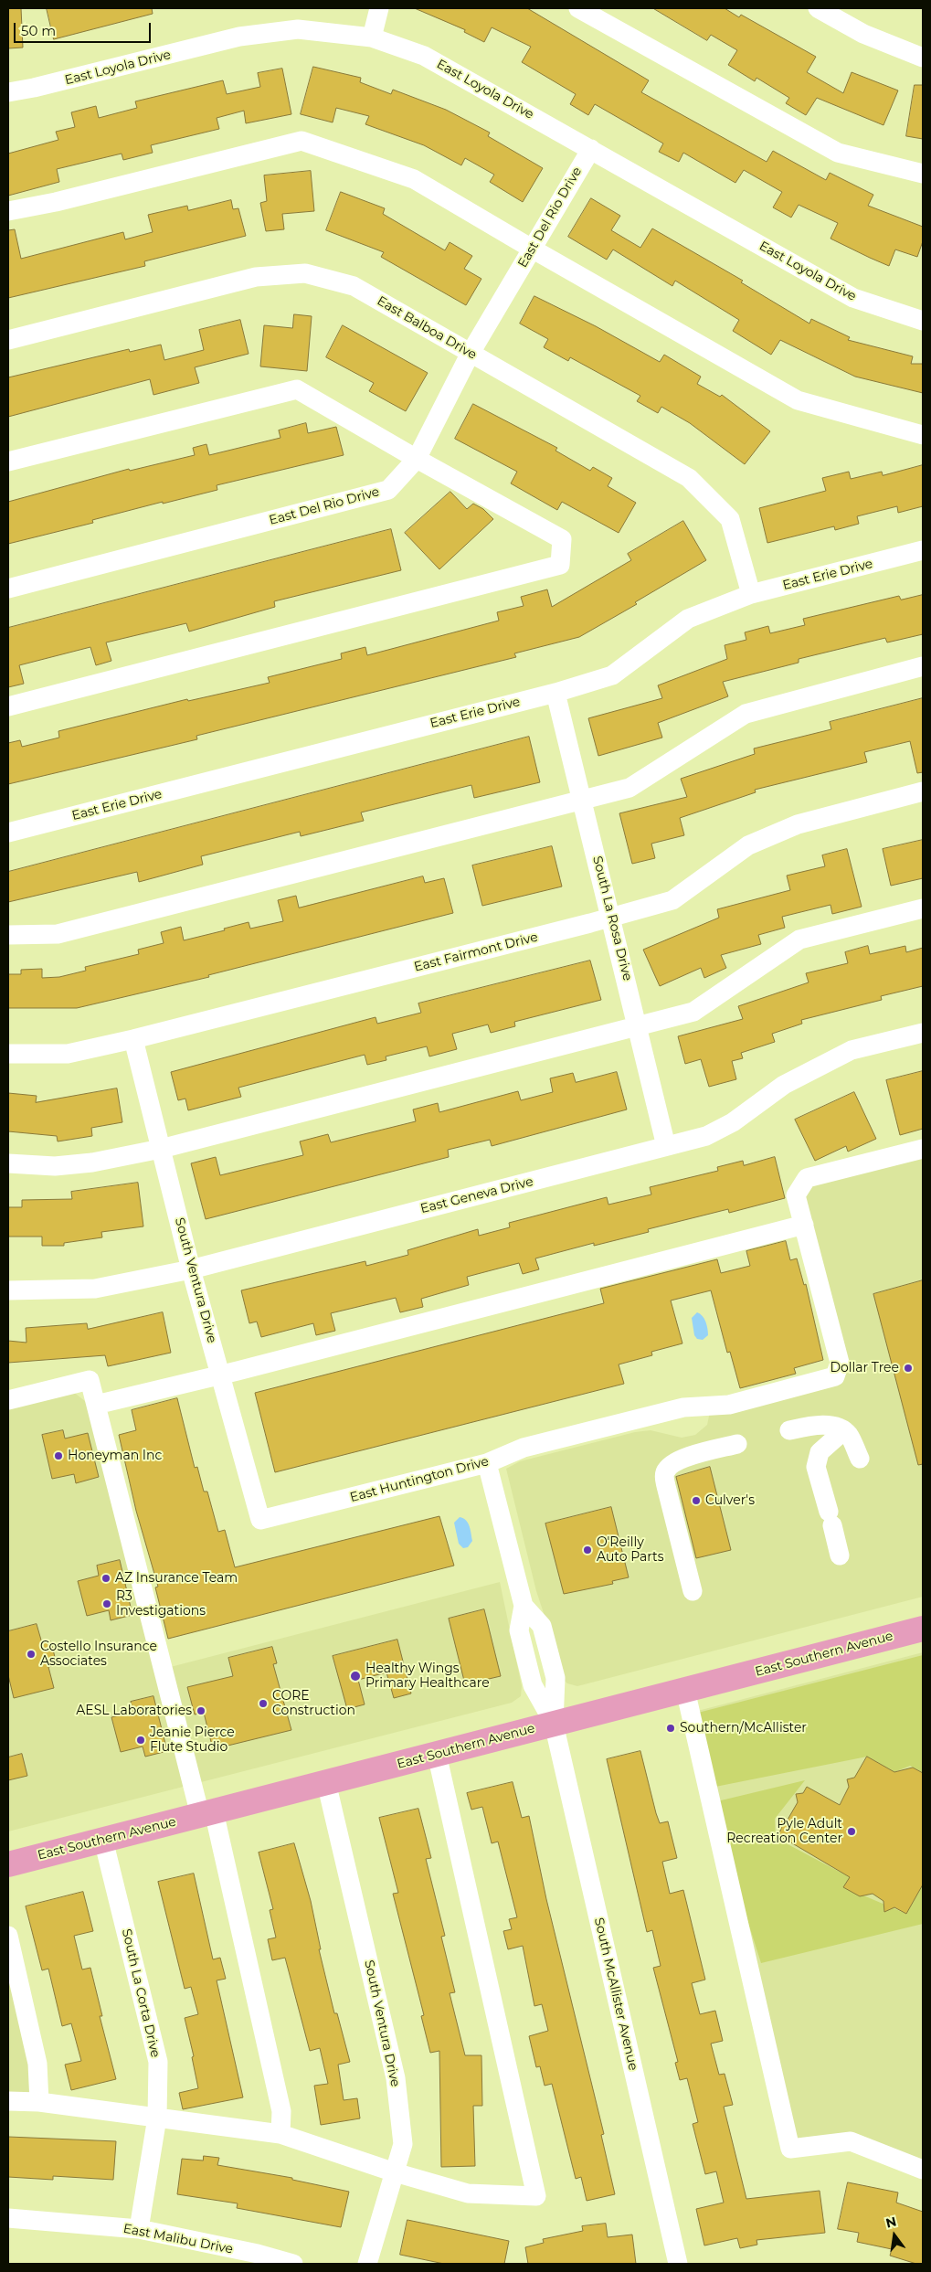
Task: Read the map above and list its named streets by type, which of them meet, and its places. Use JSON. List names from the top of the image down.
{
  "streets": {
    "main road": ["East Southern Avenue"],
    "street": [
      "East Loyola Drive",
      "East Del Rio Drive",
      "East Balboa Drive",
      "East Erie Drive",
      "South La Rosa Drive",
      "East Fairmont Drive",
      "East Geneva Drive",
      "South Ventura Drive",
      "East Huntington Drive",
      "South La Corta Drive",
      "South McAllister Avenue",
      "East Malibu Drive"
    ]
  },
  "crossings": [
    ["East Loyola Drive", "East Del Rio Drive"],
    ["East Del Rio Drive", "East Balboa Drive"],
    ["East Balboa Drive", "East Erie Drive"],
    ["East Erie Drive", "South La Rosa Drive"],
    ["South La Rosa Drive", "East Fairmont Drive"],
    ["South La Rosa Drive", "East Geneva Drive"],
    ["East Fairmont Drive", "South Ventura Drive"],
    ["East Geneva Drive", "South Ventura Drive"],
    ["South Ventura Drive", "East Huntington Drive"],
    ["South Ventura Drive", "East Southern Avenue"],
    ["East Huntington Drive", "South McAllister Avenue"],
    ["East Southern Avenue", "South La Corta Drive"],
    ["East Southern Avenue", "South McAllister Avenue"],
    ["South La Corta Drive", "East Malibu Drive"]
  ],
  "places": [
    "Dollar Tree",
    "Honeyman Inc",
    "Culver's",
    "O'Reilly Auto Parts",
    "AZ Insurance Team",
    "R3 Investigations",
    "Costello Insurance Associates",
    "Healthy Wings Primary Healthcare",
    "CORE Construction",
    "AESL Laboratories",
    "Southern/McAllister",
    "Jeanie Pierce Flute Studio",
    "Pyle Adult Recreation Center"
  ],
  "scale_bar": "50 m",
  "north": "top"
}
